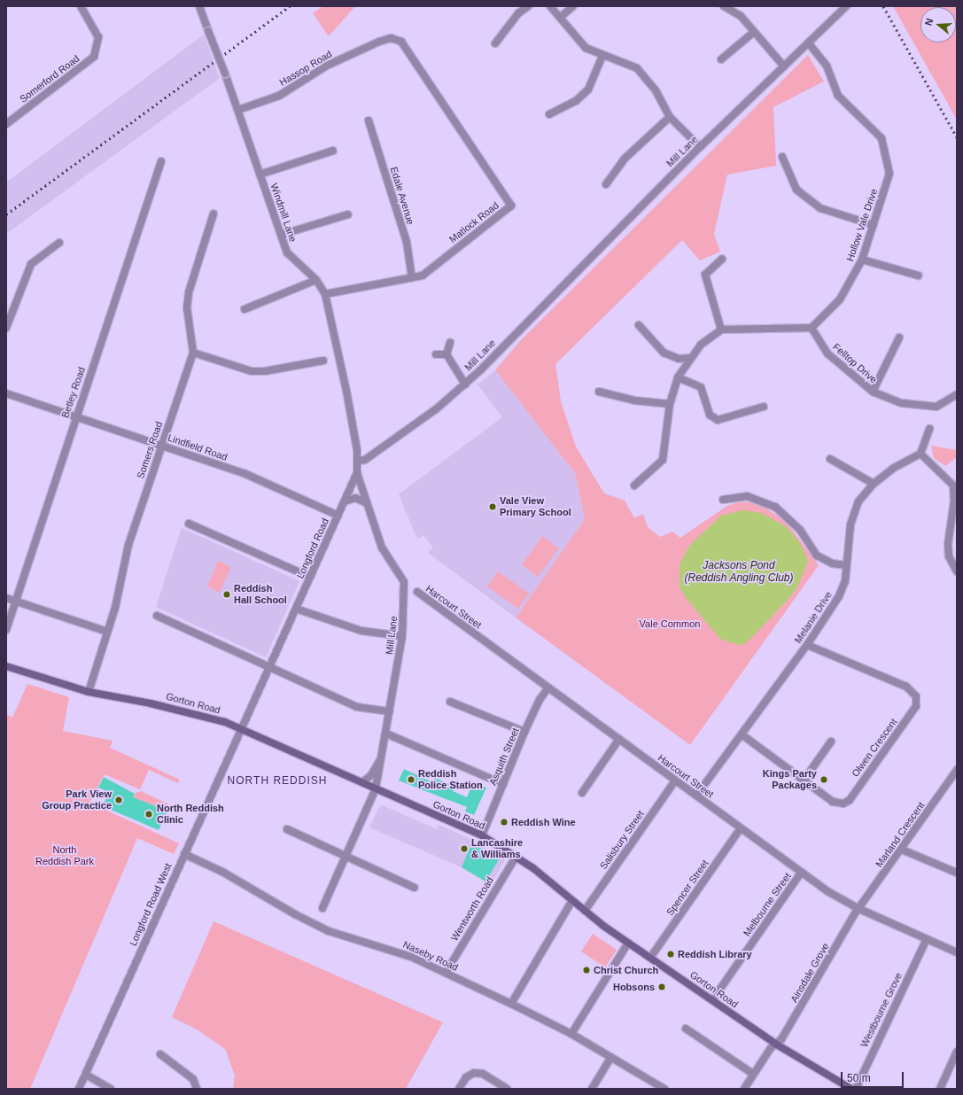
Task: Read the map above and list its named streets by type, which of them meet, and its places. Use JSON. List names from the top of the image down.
{
  "streets": {
    "main road": ["Gorton Road"],
    "street": [
      "Hassop Road",
      "Somerford Road",
      "Mill Lane",
      "Edale Avenue",
      "Windmill Lane",
      "Matlock Road",
      "Hollow Vale Drive",
      "Felltop Drive",
      "Betley Road",
      "Lindfield Road",
      "Somers Road",
      "Longford Road",
      "Harcourt Street",
      "Melanie Drive",
      "Olwen Crescent",
      "Asquith Street",
      "Marland Crescent",
      "Salisbury Street",
      "Spencer Street",
      "Longford Road West",
      "Melbourne Street",
      "Wentworth Road",
      "Naseby Road",
      "Ainsdale Grove",
      "Westbourne Grove"
    ]
  },
  "crossings": [
    ["Hassop Road", "Windmill Lane"],
    ["Hassop Road", "Matlock Road"],
    ["Mill Lane", "Windmill Lane"],
    ["Mill Lane", "Hollow Vale Drive"],
    ["Mill Lane", "Longford Road"],
    ["Mill Lane", "Gorton Road"],
    ["Edale Avenue", "Matlock Road"],
    ["Windmill Lane", "Matlock Road"],
    ["Hollow Vale Drive", "Felltop Drive"],
    ["Betley Road", "Lindfield Road"],
    ["Lindfield Road", "Somers Road"],
    ["Lindfield Road", "Longford Road"],
    ["Somers Road", "Gorton Road"],
    ["Longford Road", "Gorton Road"],
    ["Longford Road", "Longford Road West"],
    ["Harcourt Street", "Melanie Drive"],
    ["Harcourt Street", "Asquith Street"],
    ["Harcourt Street", "Marland Crescent"],
    ["Harcourt Street", "Salisbury Street"],
    ["Harcourt Street", "Spencer Street"],
    ["Harcourt Street", "Melbourne Street"],
    ["Harcourt Street", "Ainsdale Grove"],
    ["Harcourt Street", "Westbourne Grove"],
    ["Melanie Drive", "Olwen Crescent"],
    ["Gorton Road", "Asquith Street"],
    ["Gorton Road", "Salisbury Street"],
    ["Gorton Road", "Spencer Street"],
    ["Gorton Road", "Longford Road West"],
    ["Gorton Road", "Melbourne Street"],
    ["Gorton Road", "Wentworth Road"],
    ["Gorton Road", "Ainsdale Grove"],
    ["Marland Crescent", "Ainsdale Grove"],
    ["Longford Road West", "Naseby Road"],
    ["Wentworth Road", "Naseby Road"]
  ],
  "districts": ["NORTH REDDISH"],
  "water": ["Jacksons Pond (Reddish Angling Club)"],
  "parks": ["Vale Common", "North Reddish Park"],
  "places": [
    "Vale View Primary School",
    "Reddish Hall School",
    "Reddish Police Station",
    "Kings Party Packages",
    "Park View Group Practice",
    "North Reddish Clinic",
    "Reddish Wine",
    "Lancashire & Williams",
    "Reddish Library",
    "Christ Church",
    "Hobsons"
  ],
  "scale_bar": "50 m",
  "north": "left"
}
